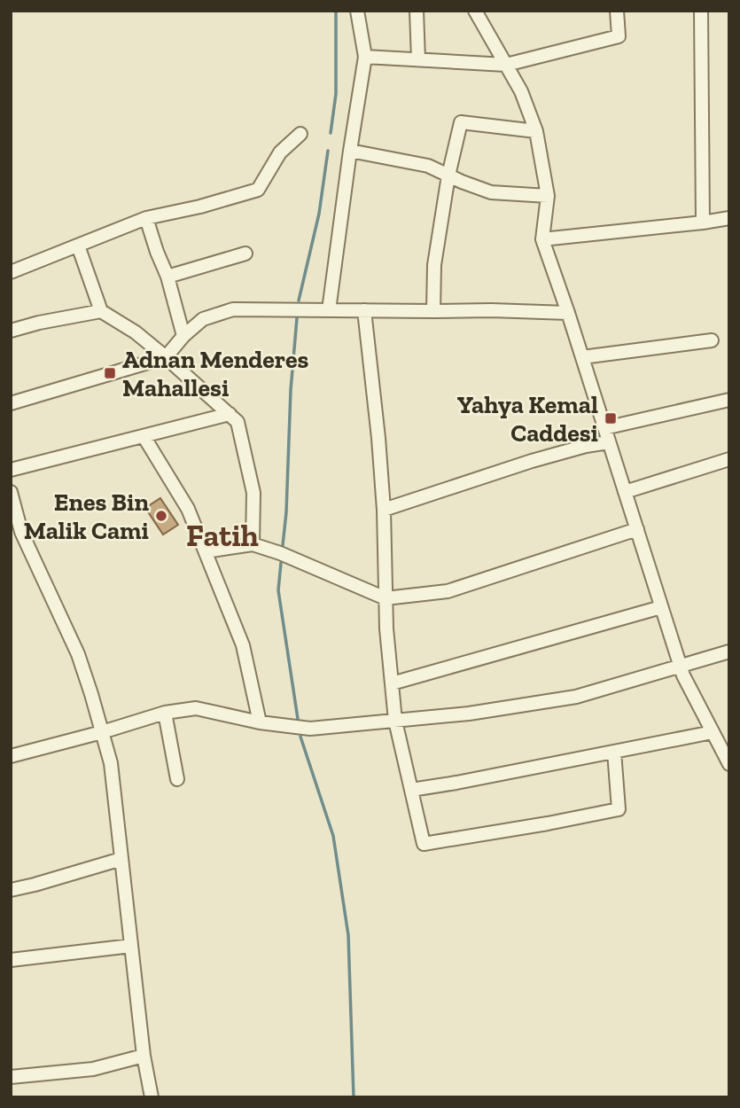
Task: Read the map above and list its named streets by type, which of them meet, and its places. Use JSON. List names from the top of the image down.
{
  "districts": ["Fatih"],
  "places": {
    "transit": ["Adnan Menderes Mahallesi", "Yahya Kemal Caddesi"],
    "other": ["Enes Bin Malik Cami"]
  }
}
